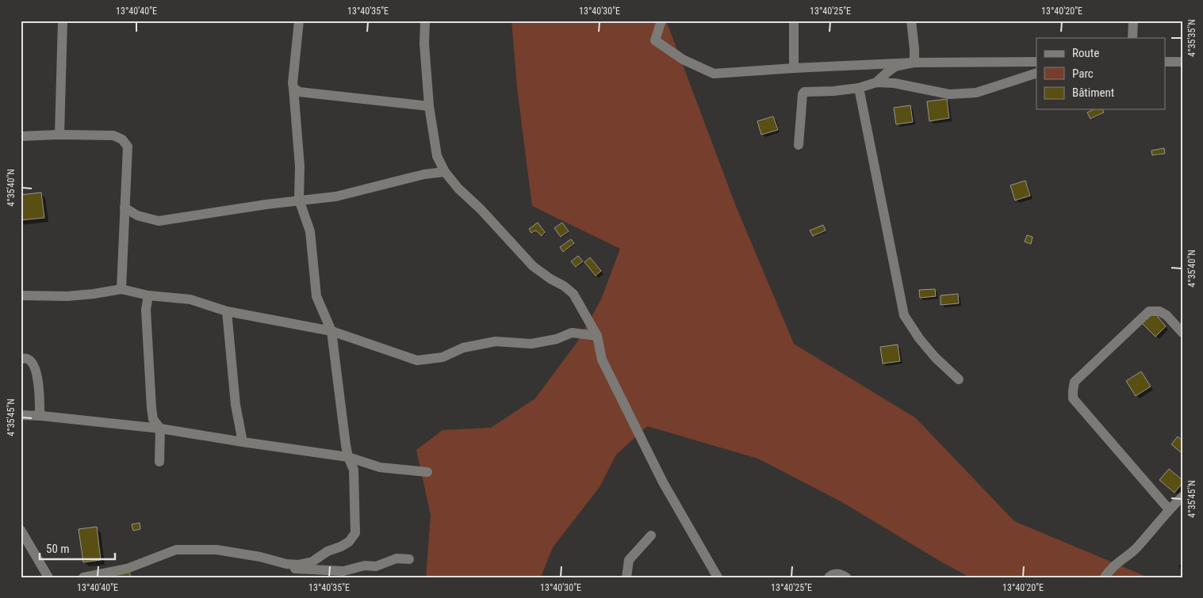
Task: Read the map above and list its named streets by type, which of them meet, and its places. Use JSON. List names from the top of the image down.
{
  "legend": ["Route", "Parc", "Bâtiment"],
  "scale_bar": "50 m",
  "coordinates": [
    "13°40'40\"E",
    "13°40'35\"E",
    "13°40'30\"E",
    "13°40'25\"E",
    "13°40'20\"E",
    "4°35'35\"N",
    "4°35'40\"N",
    "4°35'45\"N"
  ]
}
